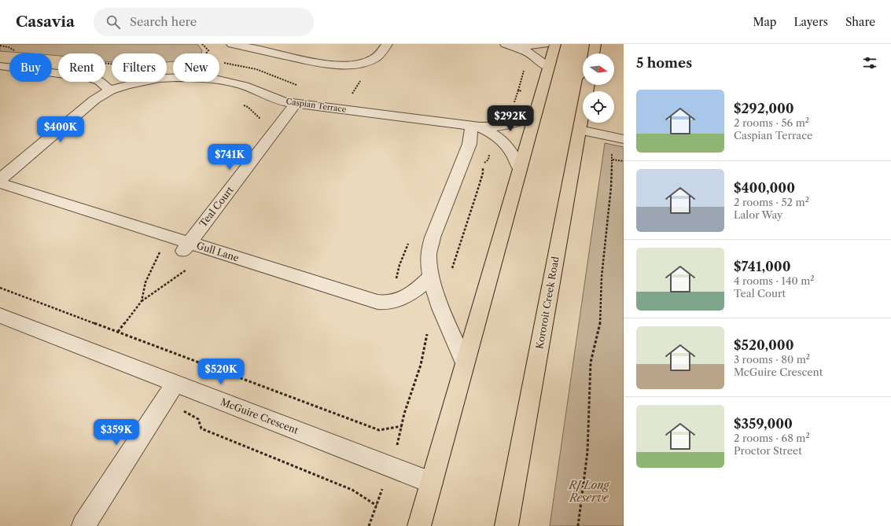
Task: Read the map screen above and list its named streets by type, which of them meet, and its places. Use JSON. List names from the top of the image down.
{
  "streets": {
    "main road": ["Kororoit Creek Road"],
    "street": [
      "Caspian Terrace",
      "Teal Court",
      "Gull Lane",
      "McGuire Crescent"
    ]
  },
  "crossings": [
    ["Caspian Terrace", "Teal Court"],
    ["Teal Court", "Gull Lane"]
  ],
  "parks": ["RJ Long Reserve"],
  "north": "right",
  "page": {
    "header": "Casavia",
    "search": "Search here",
    "nav": ["Map", "Layers", "Share"],
    "heading": "5 homes",
    "chip": [
      "Buy",
      "Rent",
      "Filters",
      "New"
    ],
    "list": [
      {
        "name": "$292,000",
        "note": "2 rooms · 56 m² · Caspian Terrace"
      },
      {
        "name": "$400,000",
        "note": "2 rooms · 52 m² · Lalor Way"
      },
      {
        "name": "$741,000",
        "note": "4 rooms · 140 m² · Teal Court"
      },
      {
        "name": "$520,000",
        "note": "3 rooms · 80 m² · McGuire Crescent"
      },
      {
        "name": "$359,000",
        "note": "2 rooms · 68 m² · Proctor Street"
      }
    ],
    "price": [
      "$292K",
      "$400K",
      "$741K",
      "$520K",
      "$359K"
    ]
  }
}
